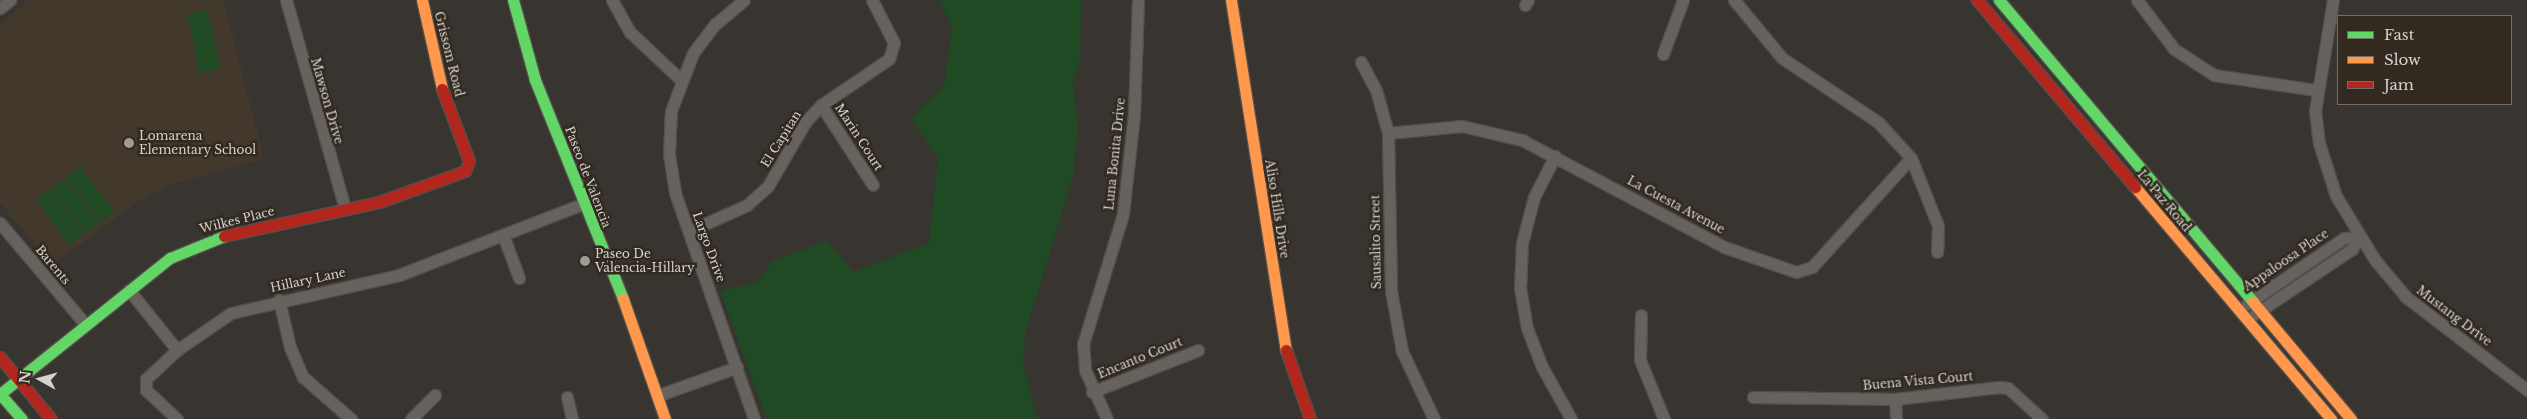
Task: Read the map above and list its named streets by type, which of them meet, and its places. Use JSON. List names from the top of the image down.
{
  "streets": {
    "main road": [
      "Grissom Road",
      "Paseo de Valencia",
      "La Paz Road",
      "Aliso Hills Drive",
      "Wilkes Place"
    ],
    "street": [
      "Mawson Drive",
      "Marin Court",
      "El Capitan",
      "Luna Bonita Drive",
      "La Cuesta Avenue",
      "Sausalito Street",
      "Largo Drive",
      "Appaloosa Place",
      "Barents",
      "Hillary Lane",
      "Mustang Drive",
      "Encanto Court",
      "Buena Vista Court"
    ]
  },
  "crossings": [
    ["Grissom Road", "Wilkes Place"],
    ["Mawson Drive", "Wilkes Place"],
    ["Marin Court", "El Capitan"],
    ["El Capitan", "Largo Drive"],
    ["Luna Bonita Drive", "Encanto Court"],
    ["Paseo de Valencia", "Hillary Lane"],
    ["La Paz Road", "Appaloosa Place"],
    ["La Cuesta Avenue", "Sausalito Street"],
    ["Wilkes Place", "Barents"],
    ["Appaloosa Place", "Mustang Drive"]
  ],
  "places": ["Lomarena Elementary School", "Paseo De Valencia-Hillary"],
  "legend": ["Fast", "Slow", "Jam"],
  "north": "left"
}
